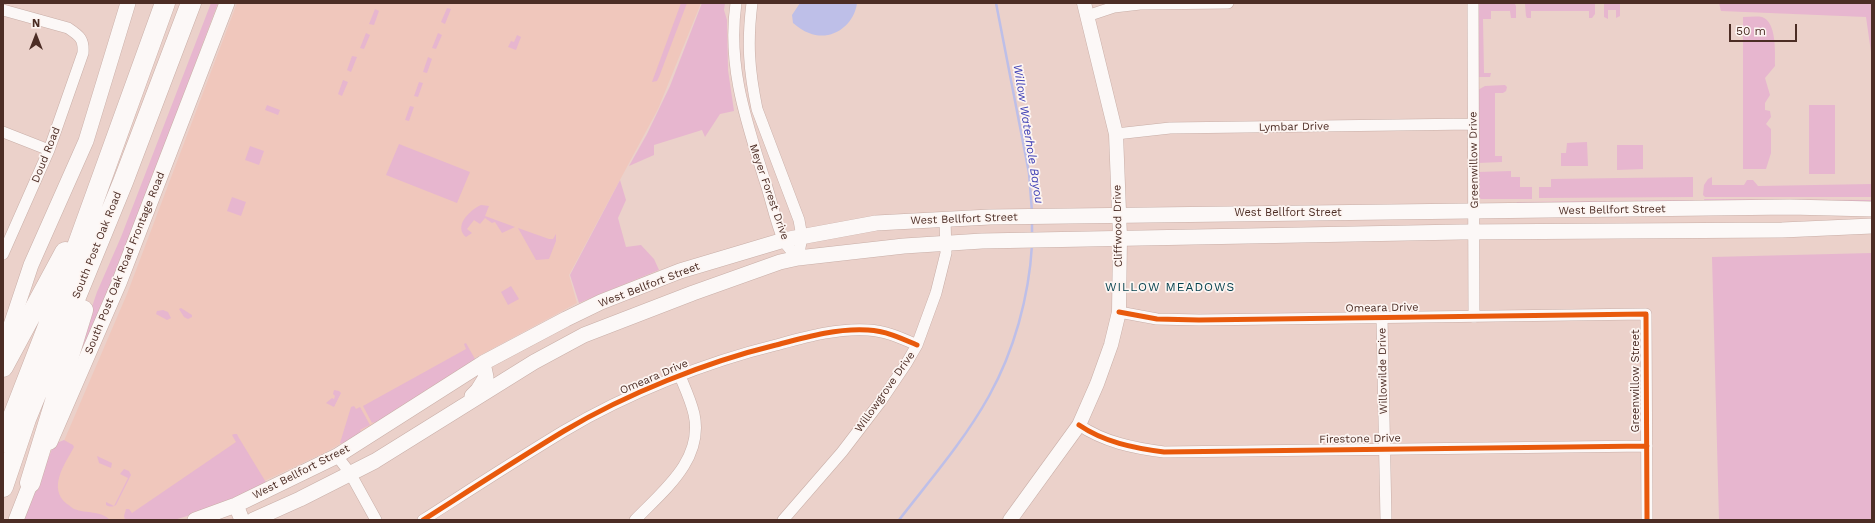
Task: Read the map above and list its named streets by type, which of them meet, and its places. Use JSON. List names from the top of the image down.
{
  "streets": {
    "highway": ["South Post Oak Road"],
    "main road": ["West Bellfort Street", "South Post Oak Road Frontage Road"],
    "street": [
      "Lymbar Drive",
      "Doud Road",
      "Greenwillow Drive",
      "Meyer Forest Drive",
      "Cliffwood Drive",
      "Omeara Drive",
      "Willowilde Drive",
      "Greenwillow Street",
      "Willowgrove Drive",
      "Firestone Drive"
    ]
  },
  "crossings": [
    ["Lymbar Drive", "Greenwillow Drive"],
    ["Lymbar Drive", "Cliffwood Drive"],
    ["Greenwillow Drive", "West Bellfort Street"],
    ["Greenwillow Drive", "Omeara Drive"],
    ["Meyer Forest Drive", "West Bellfort Street"],
    ["West Bellfort Street", "Cliffwood Drive"],
    ["West Bellfort Street", "Willowgrove Drive"],
    ["Cliffwood Drive", "Omeara Drive"],
    ["Cliffwood Drive", "Firestone Drive"],
    ["Omeara Drive", "Willowilde Drive"],
    ["Omeara Drive", "Greenwillow Street"],
    ["Omeara Drive", "Willowgrove Drive"],
    ["Willowilde Drive", "Firestone Drive"],
    ["Greenwillow Street", "Firestone Drive"]
  ],
  "districts": ["WILLOW MEADOWS"],
  "water": ["Willow Waterhole Bayou"],
  "scale_bar": "50 m",
  "north": "top"
}
